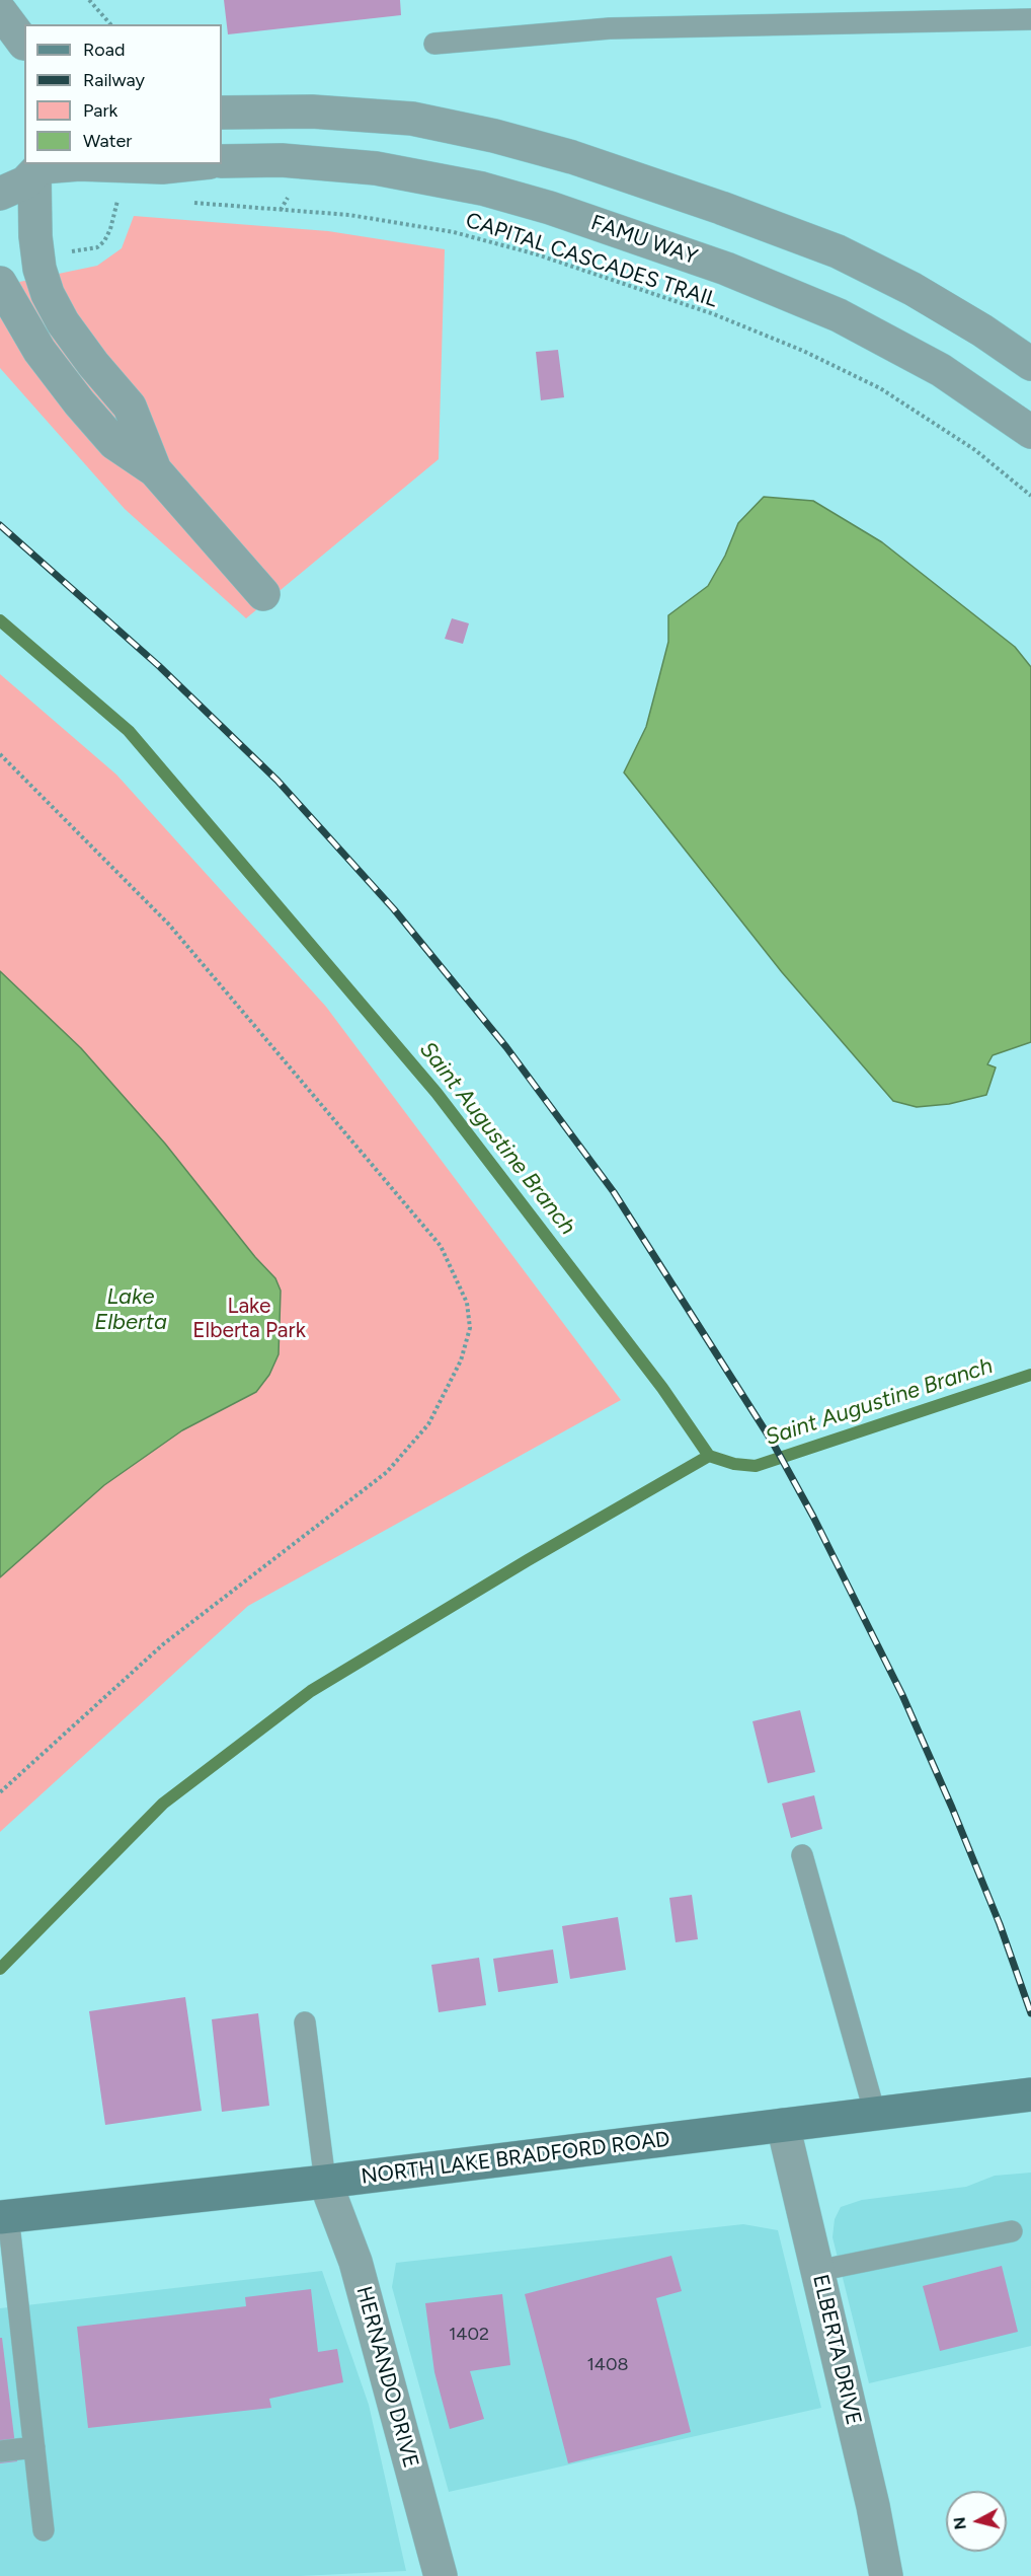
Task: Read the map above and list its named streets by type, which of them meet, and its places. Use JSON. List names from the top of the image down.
{
  "streets": {
    "main road": ["NORTH LAKE BRADFORD ROAD"],
    "street": ["FAMU WAY", "ELBERTA DRIVE", "HERNANDO DRIVE"],
    "path": ["CAPITAL CASCADES TRAIL"]
  },
  "crossings": [
    ["NORTH LAKE BRADFORD ROAD", "ELBERTA DRIVE"],
    ["NORTH LAKE BRADFORD ROAD", "HERNANDO DRIVE"]
  ],
  "water": ["Saint Augustine Branch", "Lake Elberta"],
  "parks": ["Lake Elberta Park"],
  "house_numbers": ["1402", "1408"],
  "legend": [
    "Road",
    "Railway",
    "Park",
    "Water"
  ],
  "north": "left"
}
